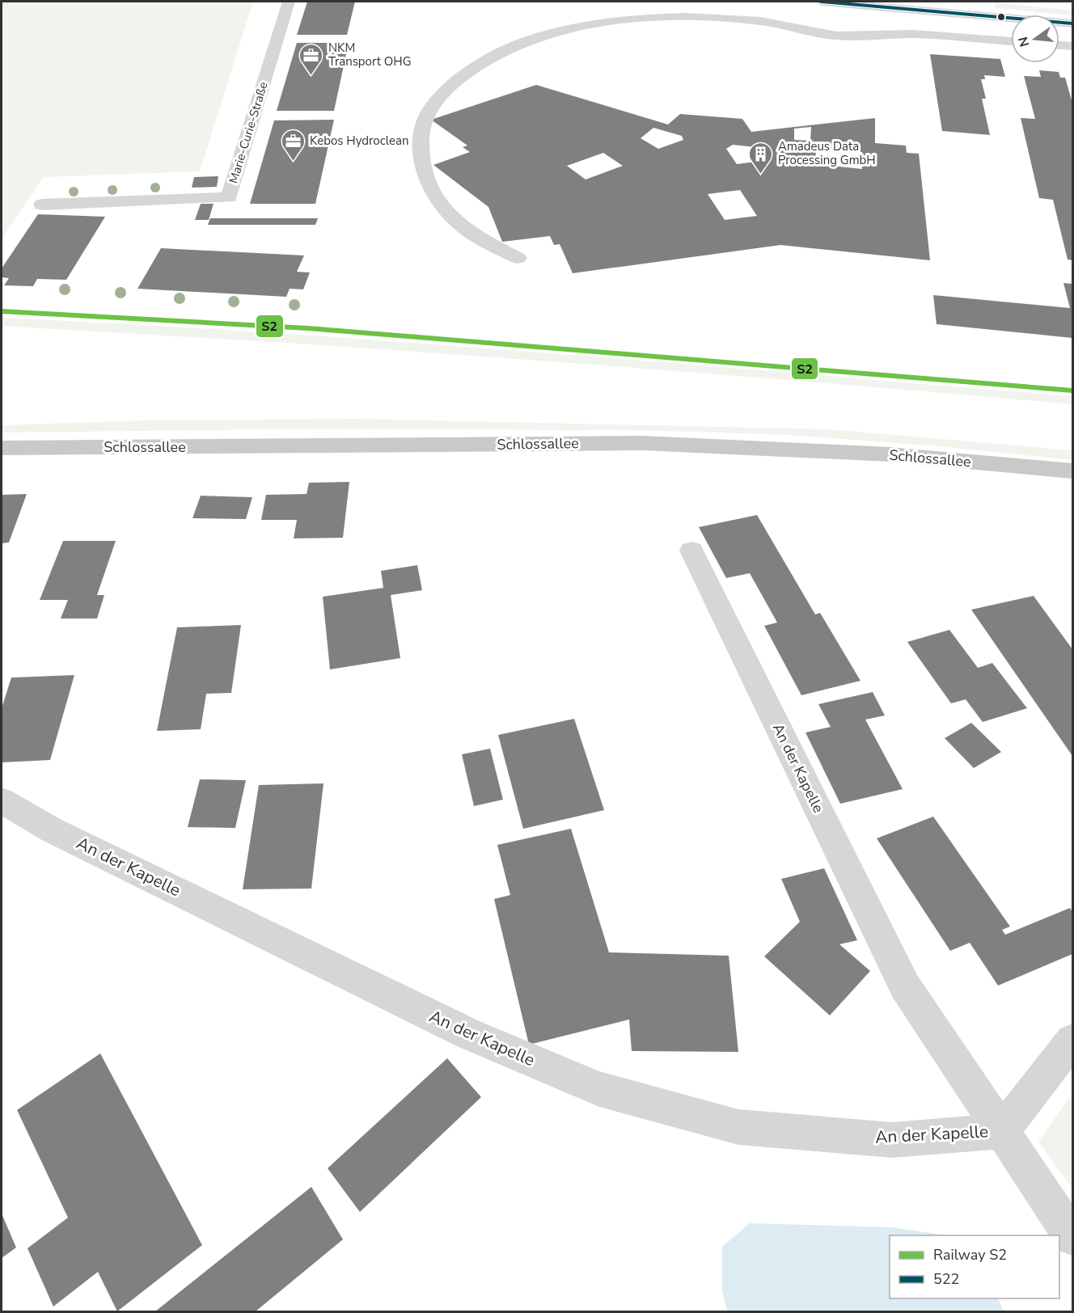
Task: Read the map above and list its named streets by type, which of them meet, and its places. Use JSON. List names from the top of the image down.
{
  "streets": {
    "main road": ["Schlossallee"],
    "street": ["Marie-Curie-Straße", "An der Kapelle"]
  },
  "places": {
    "office": ["NKM Transport OHG", "Kebos Hydroclean"],
    "building": ["Amadeus Data Processing GmbH"]
  },
  "lines": ["transit line 522", "rail line S2"],
  "legend": ["Railway S2", "522"],
  "north": "left"
}
